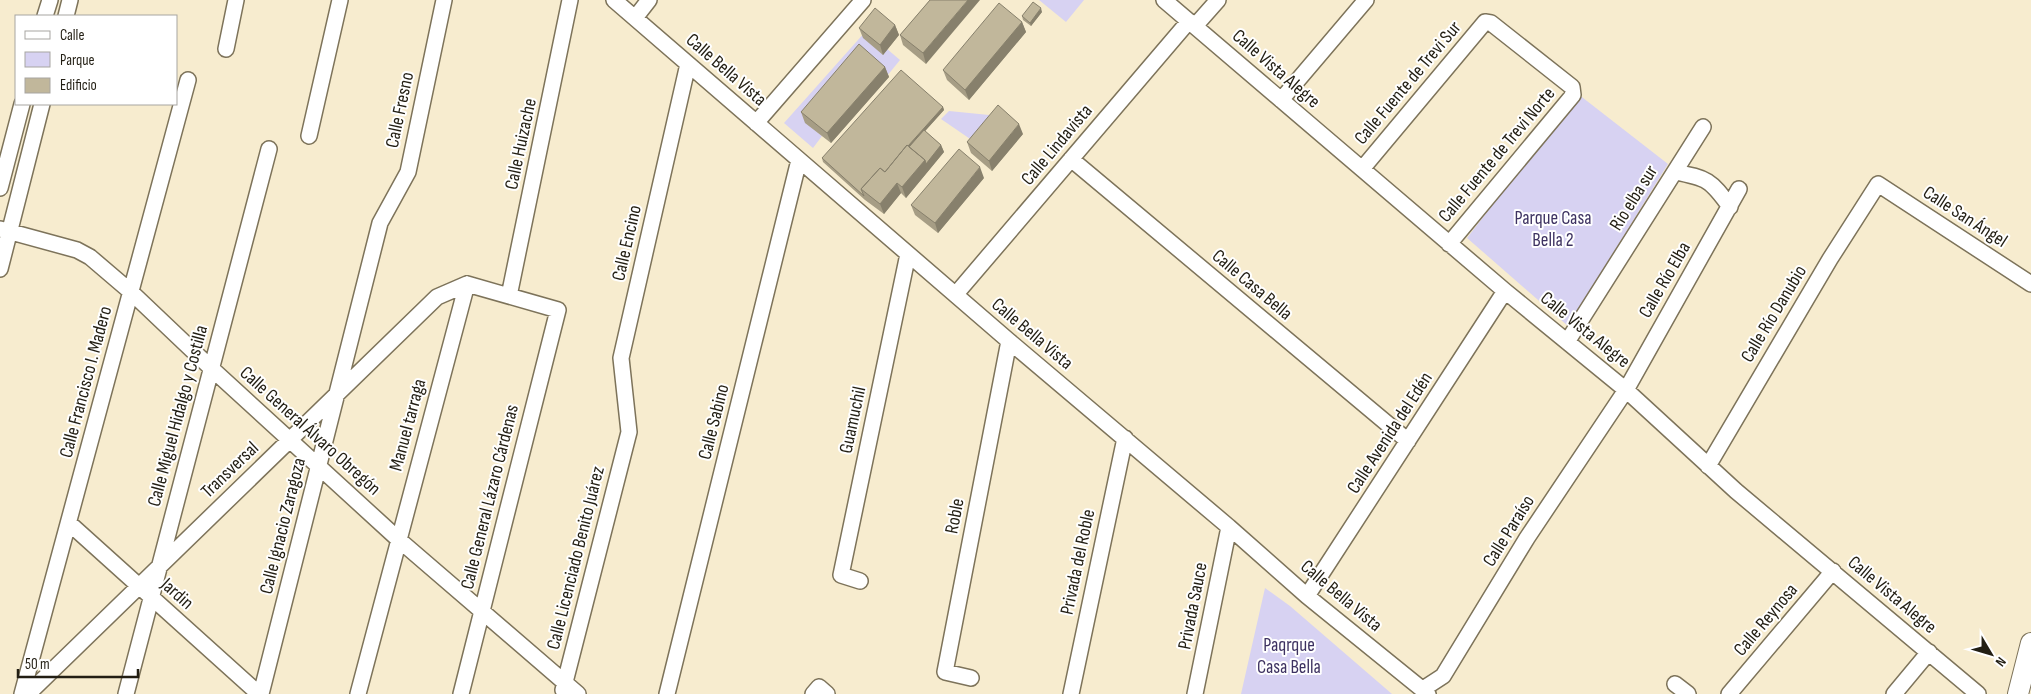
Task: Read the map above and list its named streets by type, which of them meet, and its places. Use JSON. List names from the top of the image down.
{
  "streets": {
    "street": [
      "Calle Vista Alegre",
      "Calle Bella Vista",
      "Calle Fuente de Trevi Sur",
      "Calle Fresno",
      "Calle Huizache",
      "Calle Lindavista",
      "Calle Fuente de Trevi Norte",
      "Rio elba sur",
      "Calle San Ángel",
      "Calle Encino",
      "Calle Río Elba",
      "Calle Casa Bella",
      "Calle Río Danubio",
      "Calle Francisco I. Madero",
      "Calle Miguel Hidalgo y Costilla",
      "Guamuchil",
      "Calle Sabino",
      "Manuel tarraga",
      "Calle General Álvaro Obregón",
      "Calle Avenida del Edén",
      "Transversal",
      "Calle General Lázaro Cárdenas",
      "Roble",
      "Calle Ignacio Zaragoza",
      "Calle Paraíso",
      "Calle Licenciado Benito Juárez",
      "Privada del Roble",
      "Jardin",
      "Privada Sauce",
      "Calle Reynosa"
    ]
  },
  "crossings": [
    ["Calle Vista Alegre", "Calle Fuente de Trevi Sur"],
    ["Calle Vista Alegre", "Calle Lindavista"],
    ["Calle Vista Alegre", "Calle Fuente de Trevi Norte"],
    ["Calle Vista Alegre", "Rio elba sur"],
    ["Calle Vista Alegre", "Calle Río Elba"],
    ["Calle Vista Alegre", "Calle Río Danubio"],
    ["Calle Vista Alegre", "Calle Avenida del Edén"],
    ["Calle Vista Alegre", "Calle Paraíso"],
    ["Calle Vista Alegre", "Calle Reynosa"],
    ["Calle Bella Vista", "Calle Lindavista"],
    ["Calle Bella Vista", "Calle Encino"],
    ["Calle Bella Vista", "Guamuchil"],
    ["Calle Bella Vista", "Calle Sabino"],
    ["Calle Bella Vista", "Calle Avenida del Edén"],
    ["Calle Bella Vista", "Roble"],
    ["Calle Bella Vista", "Calle Paraíso"],
    ["Calle Bella Vista", "Privada del Roble"],
    ["Calle Bella Vista", "Privada Sauce"],
    ["Calle Fuente de Trevi Sur", "Calle Fuente de Trevi Norte"],
    ["Calle Fresno", "Calle Ignacio Zaragoza"],
    ["Calle Huizache", "Calle General Lázaro Cárdenas"],
    ["Calle Lindavista", "Calle Casa Bella"],
    ["Calle San Ángel", "Calle Río Danubio"],
    ["Calle Encino", "Calle Licenciado Benito Juárez"],
    ["Calle Río Elba", "Calle Paraíso"],
    ["Calle Casa Bella", "Calle Avenida del Edén"],
    ["Calle Francisco I. Madero", "Calle General Álvaro Obregón"],
    ["Calle Francisco I. Madero", "Jardin"],
    ["Calle Miguel Hidalgo y Costilla", "Calle General Álvaro Obregón"],
    ["Calle Miguel Hidalgo y Costilla", "Transversal"],
    ["Calle Miguel Hidalgo y Costilla", "Jardin"],
    ["Manuel tarraga", "Calle General Álvaro Obregón"],
    ["Manuel tarraga", "Transversal"],
    ["Calle General Álvaro Obregón", "Transversal"],
    ["Calle General Álvaro Obregón", "Calle General Lázaro Cárdenas"],
    ["Calle General Álvaro Obregón", "Calle Ignacio Zaragoza"],
    ["Calle General Álvaro Obregón", "Calle Licenciado Benito Juárez"],
    ["Transversal", "Calle Ignacio Zaragoza"],
    ["Transversal", "Jardin"],
    ["Calle Ignacio Zaragoza", "Jardin"]
  ],
  "parks": ["Parque Casa Bella 2", "Paqrque Casa Bella"],
  "legend": ["Calle", "Parque", "Edificio"],
  "scale_bar": "50 m",
  "north": "bottom right"
}
